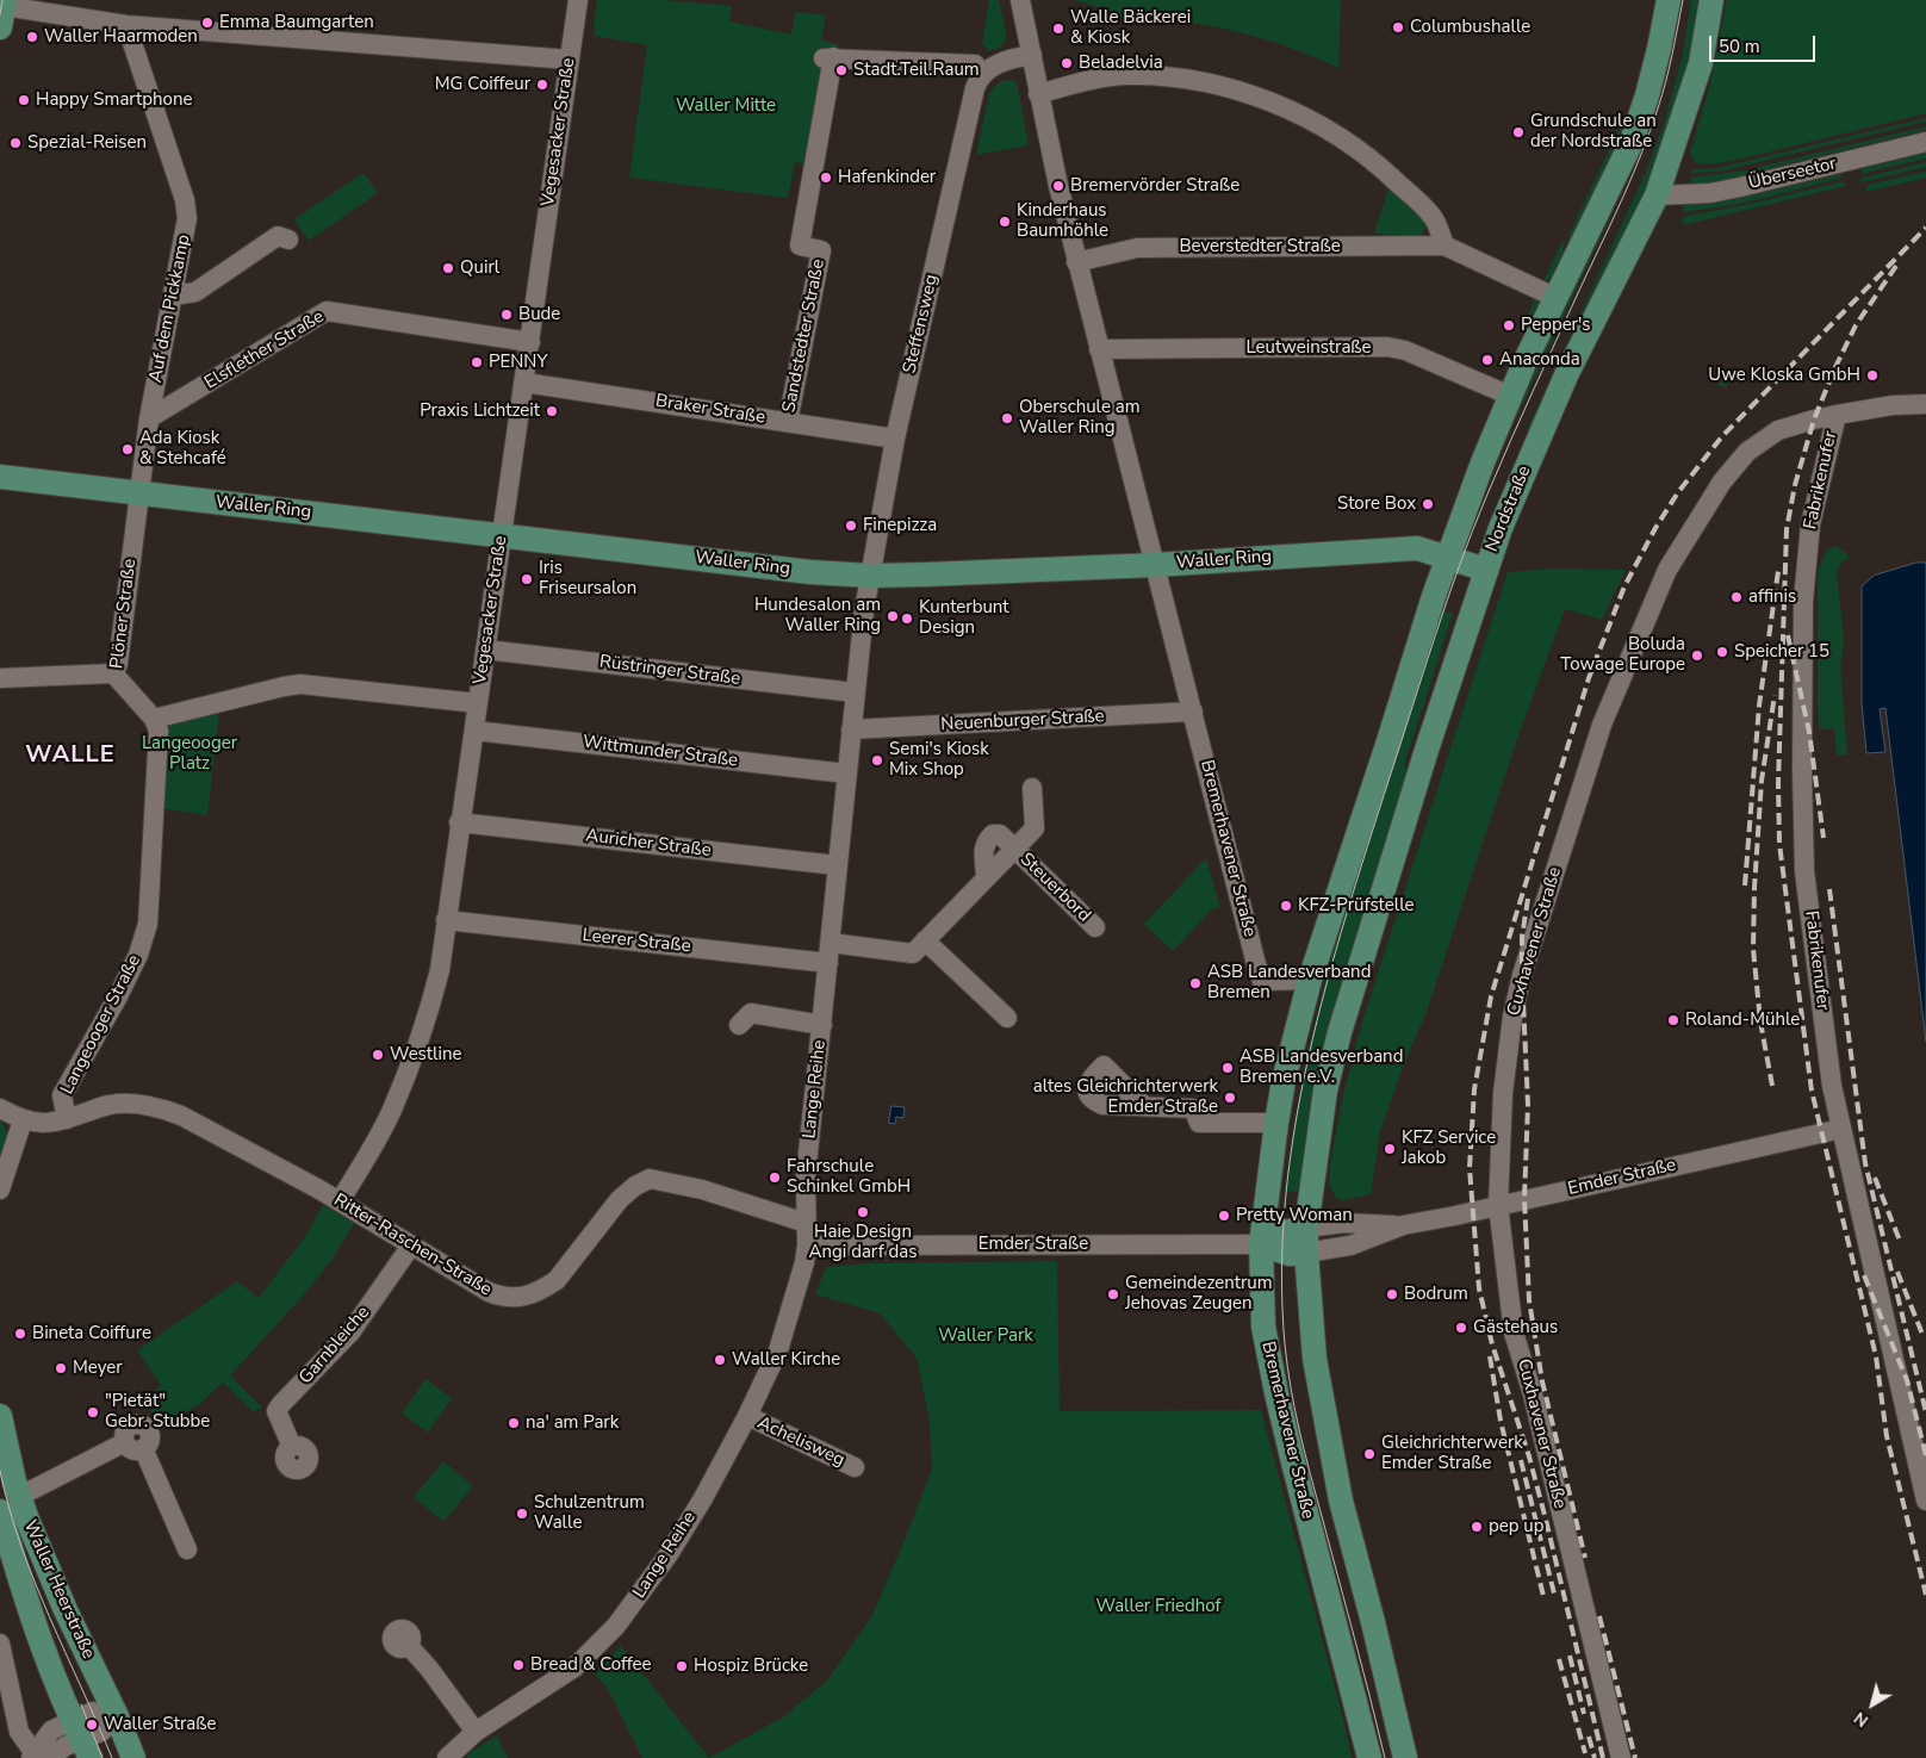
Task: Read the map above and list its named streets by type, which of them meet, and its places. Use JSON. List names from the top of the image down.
{
  "streets": {
    "main road": [
      "Waller Ring",
      "Nordstraße",
      "Bremerhavener Straße",
      "Emder Straße",
      "Waller Heerstraße"
    ],
    "street": [
      "Vegesacker Straße",
      "Überseetor",
      "Beverstedter Straße",
      "Auf dem Pickkamp",
      "Steffensweg",
      "Sandstedter Straße",
      "Leutweinstraße",
      "Elsflether Straße",
      "Braker Straße",
      "Fabrikenufer",
      "Plöner Straße",
      "Rüstringer Straße",
      "Neuenburger Straße",
      "Wittmunder Straße",
      "Auricher Straße",
      "Steuerbord",
      "Leerer Straße",
      "Cuxhavener Straße",
      "Langeooger Straße",
      "Lange Reihe",
      "Ritter-Raschen-Straße",
      "Garnbleiche",
      "Achelisweg"
    ]
  },
  "crossings": [
    ["Vegesacker Straße", "Elsflether Straße"],
    ["Vegesacker Straße", "Braker Straße"],
    ["Vegesacker Straße", "Waller Ring"],
    ["Vegesacker Straße", "Rüstringer Straße"],
    ["Vegesacker Straße", "Wittmunder Straße"],
    ["Vegesacker Straße", "Auricher Straße"],
    ["Vegesacker Straße", "Leerer Straße"],
    ["Vegesacker Straße", "Ritter-Raschen-Straße"],
    ["Überseetor", "Nordstraße"],
    ["Beverstedter Straße", "Bremerhavener Straße"],
    ["Auf dem Pickkamp", "Elsflether Straße"],
    ["Auf dem Pickkamp", "Waller Ring"],
    ["Auf dem Pickkamp", "Plöner Straße"],
    ["Steffensweg", "Sandstedter Straße"],
    ["Steffensweg", "Braker Straße"],
    ["Steffensweg", "Waller Ring"],
    ["Steffensweg", "Lange Reihe"],
    ["Sandstedter Straße", "Braker Straße"],
    ["Leutweinstraße", "Bremerhavener Straße"],
    ["Fabrikenufer", "Cuxhavener Straße"],
    ["Fabrikenufer", "Emder Straße"],
    ["Waller Ring", "Nordstraße"],
    ["Waller Ring", "Plöner Straße"],
    ["Waller Ring", "Bremerhavener Straße"],
    ["Waller Ring", "Lange Reihe"],
    ["Nordstraße", "Bremerhavener Straße"],
    ["Plöner Straße", "Langeooger Straße"],
    ["Rüstringer Straße", "Lange Reihe"],
    ["Neuenburger Straße", "Bremerhavener Straße"],
    ["Neuenburger Straße", "Lange Reihe"],
    ["Wittmunder Straße", "Lange Reihe"],
    ["Auricher Straße", "Lange Reihe"],
    ["Bremerhavener Straße", "Emder Straße"],
    ["Steuerbord", "Lange Reihe"],
    ["Leerer Straße", "Lange Reihe"],
    ["Cuxhavener Straße", "Emder Straße"],
    ["Langeooger Straße", "Ritter-Raschen-Straße"],
    ["Lange Reihe", "Emder Straße"],
    ["Lange Reihe", "Ritter-Raschen-Straße"],
    ["Lange Reihe", "Achelisweg"],
    ["Ritter-Raschen-Straße", "Garnbleiche"]
  ],
  "districts": ["WALLE"],
  "parks": [
    "Waller Mitte",
    "Langeooger Platz",
    "Waller Park",
    "Waller Friedhof"
  ],
  "places": [
    "Emma Baumgarten",
    "Columbushalle",
    "Walle Bäckerei & Kiosk",
    "Waller Haarmoden",
    "Beladelvia",
    "Stadt.Teil.Raum",
    "MG Coiffeur",
    "Happy Smartphone",
    "Grundschule an der Nordstraße",
    "Spezial-Reisen",
    "Hafenkinder",
    "Bremervörder Straße",
    "Kinderhaus Baumhöhle",
    "Quirl",
    "Bude",
    "Pepper's",
    "Anaconda",
    "PENNY",
    "Uwe Kloska GmbH",
    "Praxis Lichtzeit",
    "Oberschule am Waller Ring",
    "Ada Kiosk & Stehcafé",
    "Store Box",
    "Finepizza",
    "Iris Friseursalon",
    "affinis",
    "Hundesalon am Waller Ring",
    "Kunterbunt Design",
    "Speicher 15",
    "Boluda Towage Europe",
    "Semi's Kiosk Mix Shop",
    "KFZ-Prüfstelle",
    "ASB Landesverband Bremen",
    "Roland-Mühle",
    "Westline",
    "ASB Landesverband Bremen e.V.",
    "altes Gleichrichterwerk Emder Straße",
    "KFZ Service Jakob",
    "Fahrschule Schinkel GmbH",
    "Haie Design Angi darf das",
    "Pretty Woman",
    "Gemeindezentrum Jehovas Zeugen",
    "Bodrum",
    "Gästehaus",
    "Bineta Coiffure",
    "Waller Kirche",
    "Meyer",
    "\"Pietät\" Gebr. Stubbe",
    "na' am Park",
    "Gleichrichterwerk Emder Straße",
    "Schulzentrum Walle",
    "pep up",
    "Bread & Coffee",
    "Hospiz Brücke",
    "Waller Straße"
  ],
  "scale_bar": "50 m",
  "north": "bottom left"
}
